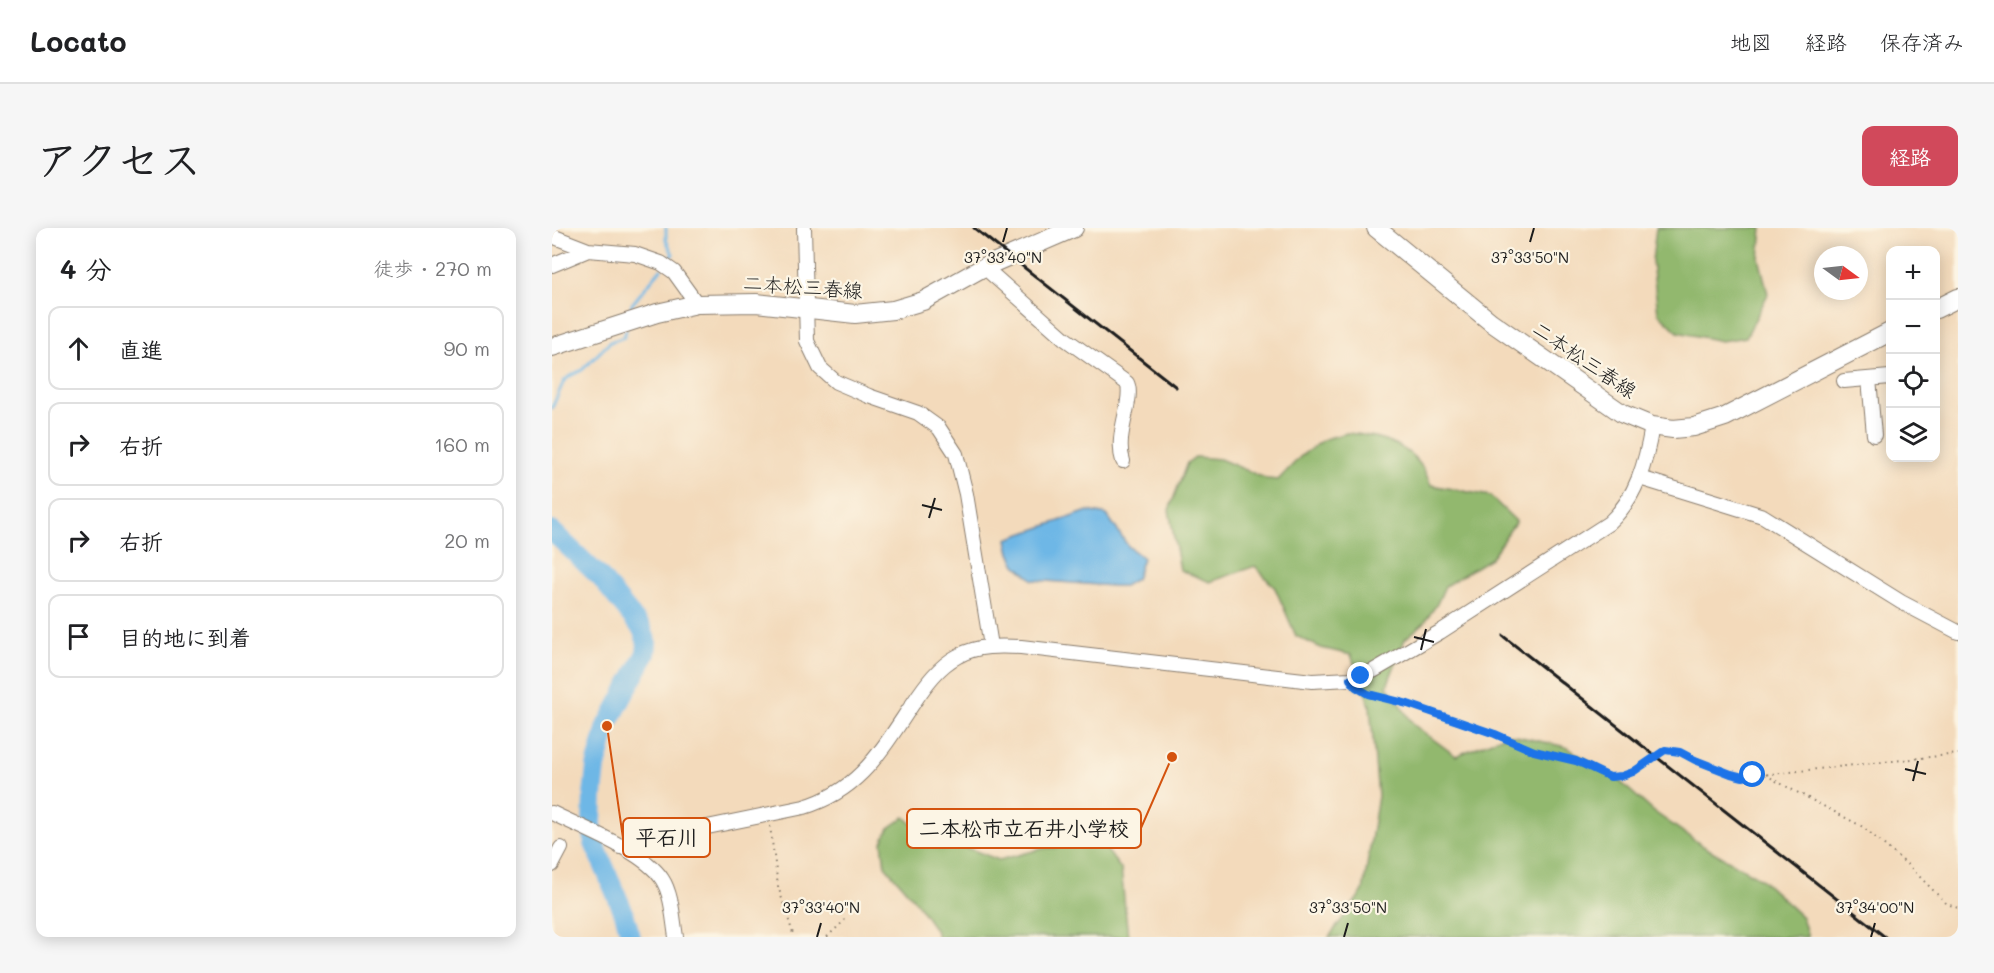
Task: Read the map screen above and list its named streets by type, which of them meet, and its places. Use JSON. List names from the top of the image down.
{
  "streets": {
    "main road": ["二本松三春線"]
  },
  "places": ["平石川", "二本松市立石井小学校"],
  "north": "right",
  "page": {
    "header": "Locato",
    "nav": ["地図", "経路", "保存済み"],
    "title": "アクセス",
    "buttons": "経路",
    "heading": ["4 分", "徒歩 · 270 m"],
    "map_buttons": ["+", "−"],
    "list": [
      ["直進", "90 m"],
      ["右折", "160 m"],
      ["右折", "20 m"],
      "目的地に到着"
    ]
  },
  "coordinates": ["37°33'40\"N", "37°33'50\"N", "37°34'00\"N"]
}
